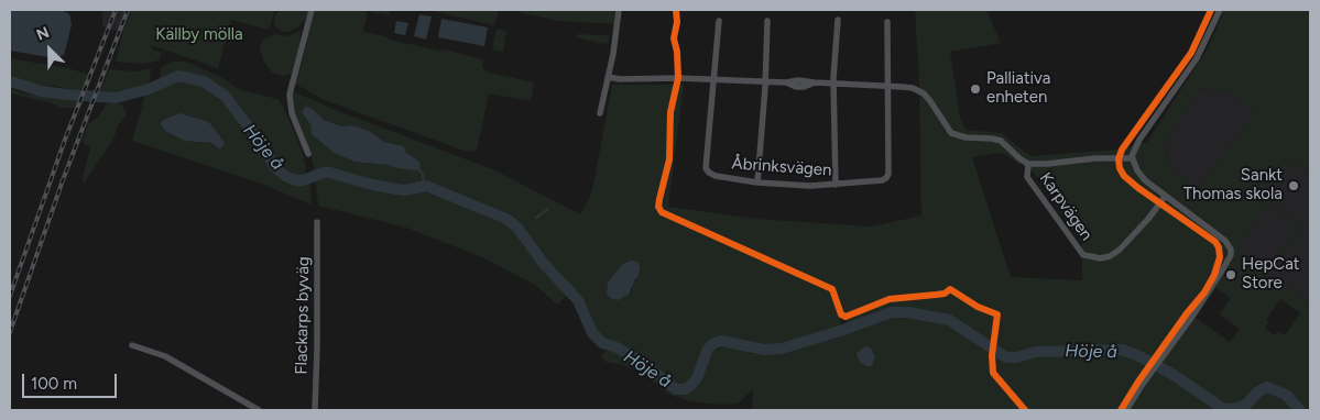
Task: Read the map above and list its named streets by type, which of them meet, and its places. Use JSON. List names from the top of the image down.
{
  "streets": {
    "street": ["Åbrinksvägen", "Karpvägen", "Flackarps byväg"]
  },
  "water": ["Höje å"],
  "parks": ["Källby mölla"],
  "places": ["Palliativa enheten", "Sankt Thomas skola", "HepCat Store"],
  "scale_bar": "100 m",
  "north": "top left"
}
